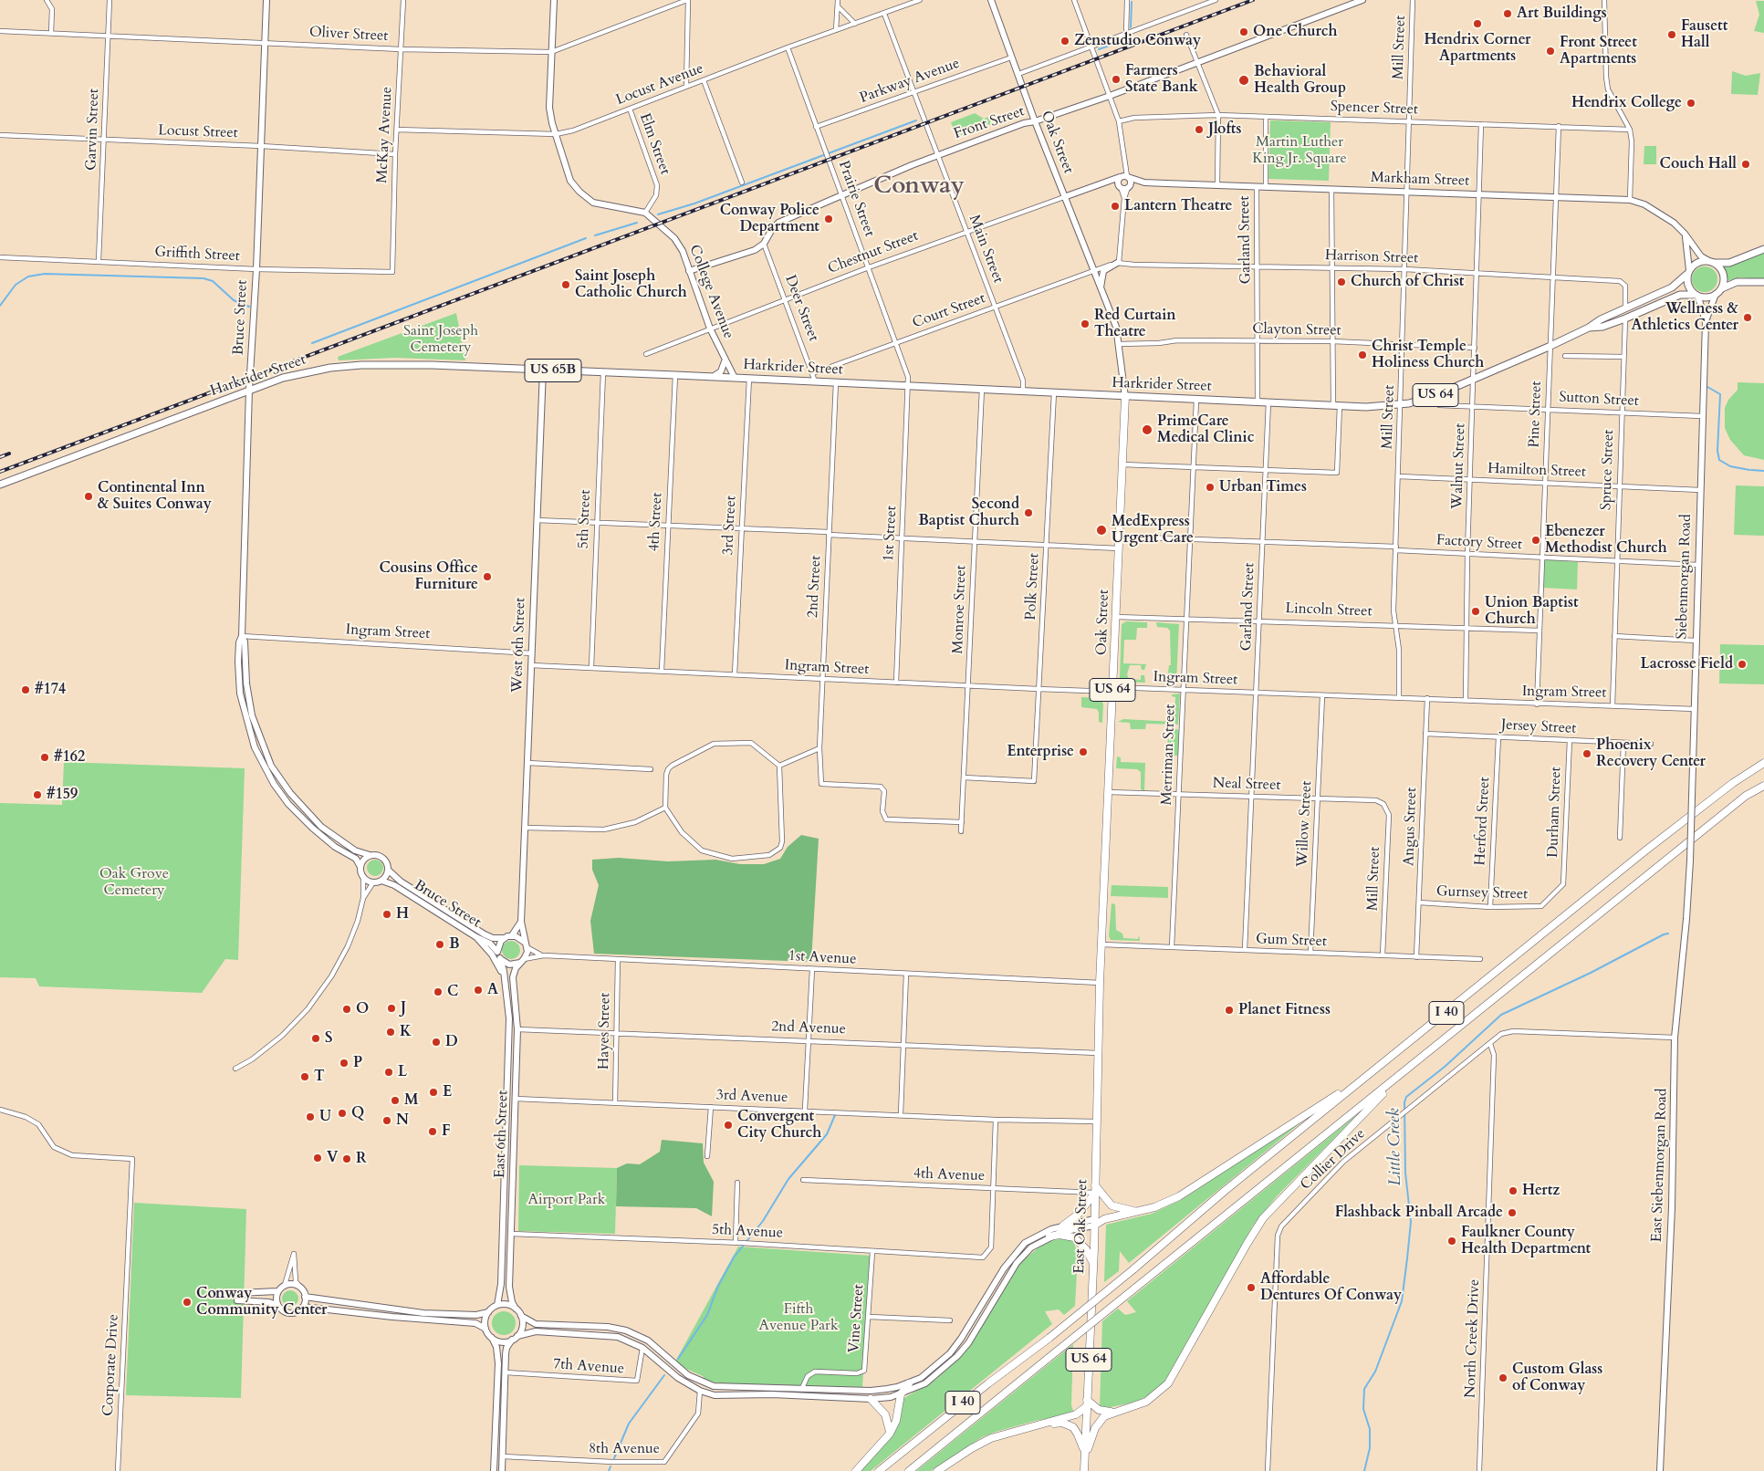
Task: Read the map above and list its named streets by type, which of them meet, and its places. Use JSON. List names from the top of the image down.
{
  "streets": {
    "highway": [
      "Oak Street",
      "US 64",
      "I 40",
      "East Oak Street"
    ],
    "main road": ["Harkrider Street", "US 65B"],
    "street": [
      "Oliver Street",
      "Mill Street",
      "Parkway Avenue",
      "Locust Avenue",
      "Spencer Street",
      "Front Street",
      "Garvin Street",
      "Locust Street",
      "McKay Avenue",
      "Elm Street",
      "Markham Street",
      "Prairie Street",
      "Garland Street",
      "Main Street",
      "Chestnut Street",
      "Griffith Street",
      "Harrison Street",
      "College Avenue",
      "Deer Street",
      "Court Street",
      "Bruce Street",
      "Clayton Street",
      "Sutton Street",
      "Pine Street",
      "Walnut Street",
      "Spruce Street",
      "Hamilton Street",
      "5th Street",
      "4th Street",
      "3rd Street",
      "1st Street",
      "Factory Street",
      "Siebenmorgan Road",
      "2nd Street",
      "Polk Street",
      "Monroe Street",
      "Lincoln Street",
      "Ingram Street",
      "West 6th Street",
      "Jersey Street",
      "Merriman Street",
      "Neal Street",
      "Durham Street",
      "Herford Street",
      "Willow Street",
      "Angus Street",
      "Gurnsey Street",
      "Gum Street",
      "1st Avenue",
      "2nd Avenue",
      "Hayes Street",
      "3rd Avenue",
      "East 6th Street",
      "Collier Drive",
      "East Siebenmorgan Road",
      "4th Avenue",
      "5th Avenue",
      "Vine Street",
      "North Creek Drive",
      "Corporate Drive",
      "7th Avenue",
      "8th Avenue"
    ]
  },
  "crossings": [
    ["Oliver Street", "Garvin Street"],
    ["Oliver Street", "McKay Avenue"],
    ["Oliver Street", "Bruce Street"],
    ["Mill Street", "Spencer Street"],
    ["Mill Street", "Markham Street"],
    ["Mill Street", "Harrison Street"],
    ["Mill Street", "Clayton Street"],
    ["Mill Street", "Harkrider Street"],
    ["Mill Street", "Hamilton Street"],
    ["Mill Street", "Factory Street"],
    ["Mill Street", "Lincoln Street"],
    ["Mill Street", "Ingram Street"],
    ["Mill Street", "Neal Street"],
    ["Mill Street", "Gum Street"],
    ["Parkway Avenue", "Oak Street"],
    ["Parkway Avenue", "Prairie Street"],
    ["Parkway Avenue", "Main Street"],
    ["Locust Avenue", "McKay Avenue"],
    ["Locust Avenue", "Elm Street"],
    ["Locust Avenue", "Prairie Street"],
    ["Locust Avenue", "Main Street"],
    ["Spencer Street", "Garland Street"],
    ["Spencer Street", "Pine Street"],
    ["Spencer Street", "Walnut Street"],
    ["Front Street", "Oak Street"],
    ["Front Street", "Prairie Street"],
    ["Front Street", "Main Street"],
    ["Front Street", "Deer Street"],
    ["Garvin Street", "Locust Street"],
    ["Garvin Street", "Griffith Street"],
    ["Locust Street", "McKay Avenue"],
    ["Locust Street", "Bruce Street"],
    ["McKay Avenue", "Griffith Street"],
    ["Oak Street", "Chestnut Street"],
    ["Oak Street", "Harrison Street"],
    ["Oak Street", "Court Street"],
    ["Oak Street", "Clayton Street"],
    ["Oak Street", "Harkrider Street"],
    ["Oak Street", "Factory Street"],
    ["Oak Street", "Lincoln Street"],
    ["Oak Street", "Ingram Street"],
    ["Oak Street", "Neal Street"],
    ["Oak Street", "Gum Street"],
    ["Oak Street", "1st Avenue"],
    ["Oak Street", "East Oak Street"],
    ["Elm Street", "College Avenue"],
    ["Markham Street", "Garland Street"],
    ["Markham Street", "Chestnut Street"],
    ["Markham Street", "Harkrider Street"],
    ["Markham Street", "Pine Street"],
    ["Markham Street", "Walnut Street"],
    ["Markham Street", "Siebenmorgan Road"],
    ["Prairie Street", "Chestnut Street"],
    ["Prairie Street", "Court Street"],
    ["Prairie Street", "Harkrider Street"],
    ["Prairie Street", "1st Street"],
    ["Garland Street", "Harrison Street"],
    ["Garland Street", "Clayton Street"],
    ["Garland Street", "Harkrider Street"],
    ["Garland Street", "Factory Street"],
    ["Garland Street", "Lincoln Street"],
    ["Garland Street", "Ingram Street"],
    ["Garland Street", "Neal Street"],
    ["Garland Street", "Gum Street"],
    ["Main Street", "Chestnut Street"],
    ["Main Street", "Court Street"],
    ["Main Street", "Harkrider Street"],
    ["Chestnut Street", "College Avenue"],
    ["Chestnut Street", "Deer Street"],
    ["Griffith Street", "Bruce Street"],
    ["Harrison Street", "Court Street"],
    ["Harrison Street", "Harkrider Street"],
    ["Harrison Street", "Pine Street"],
    ["Harrison Street", "Walnut Street"],
    ["College Avenue", "Harkrider Street"],
    ["Deer Street", "Court Street"],
    ["Deer Street", "Harkrider Street"],
    ["Bruce Street", "Harkrider Street"],
    ["Bruce Street", "Ingram Street"],
    ["Bruce Street", "West 6th Street"],
    ["Bruce Street", "1st Avenue"],
    ["Bruce Street", "East 6th Street"],
    ["Clayton Street", "Walnut Street"],
    ["Harkrider Street", "Pine Street"],
    ["Harkrider Street", "Walnut Street"],
    ["Harkrider Street", "Spruce Street"],
    ["Harkrider Street", "5th Street"],
    ["Harkrider Street", "4th Street"],
    ["Harkrider Street", "3rd Street"],
    ["Harkrider Street", "1st Street"],
    ["Harkrider Street", "Siebenmorgan Road"],
    ["Harkrider Street", "2nd Street"],
    ["Harkrider Street", "Polk Street"],
    ["Harkrider Street", "Monroe Street"],
    ["Harkrider Street", "West 6th Street"],
    ["Harkrider Street", "Merriman Street"],
    ["Sutton Street", "Pine Street"],
    ["Sutton Street", "Walnut Street"],
    ["Sutton Street", "Spruce Street"],
    ["Sutton Street", "Siebenmorgan Road"],
    ["Pine Street", "Hamilton Street"],
    ["Pine Street", "Factory Street"],
    ["Pine Street", "Lincoln Street"],
    ["Pine Street", "Ingram Street"],
    ["Walnut Street", "Hamilton Street"],
    ["Walnut Street", "Factory Street"],
    ["Walnut Street", "Lincoln Street"],
    ["Walnut Street", "Ingram Street"],
    ["Spruce Street", "Hamilton Street"],
    ["Spruce Street", "Factory Street"],
    ["Spruce Street", "Ingram Street"],
    ["Hamilton Street", "Siebenmorgan Road"],
    ["5th Street", "Ingram Street"],
    ["4th Street", "Ingram Street"],
    ["3rd Street", "Ingram Street"],
    ["1st Street", "Ingram Street"],
    ["Factory Street", "Siebenmorgan Road"],
    ["Factory Street", "Merriman Street"],
    ["Siebenmorgan Road", "Ingram Street"],
    ["Siebenmorgan Road", "East Siebenmorgan Road"],
    ["2nd Street", "Monroe Street"],
    ["2nd Street", "Ingram Street"],
    ["Polk Street", "Monroe Street"],
    ["Polk Street", "Ingram Street"],
    ["Monroe Street", "Ingram Street"],
    ["Lincoln Street", "Merriman Street"],
    ["Ingram Street", "West 6th Street"],
    ["Ingram Street", "Merriman Street"],
    ["Ingram Street", "Willow Street"],
    ["Ingram Street", "Angus Street"],
    ["West 6th Street", "1st Avenue"],
    ["West 6th Street", "East 6th Street"],
    ["Jersey Street", "Durham Street"],
    ["Jersey Street", "Herford Street"],
    ["Jersey Street", "Angus Street"],
    ["Merriman Street", "Neal Street"],
    ["Merriman Street", "Gum Street"],
    ["Neal Street", "Willow Street"],
    ["Durham Street", "Gurnsey Street"],
    ["Herford Street", "Gurnsey Street"],
    ["Willow Street", "Gum Street"],
    ["Angus Street", "Gurnsey Street"],
    ["Angus Street", "Gum Street"],
    ["1st Avenue", "Hayes Street"],
    ["1st Avenue", "East 6th Street"],
    ["1st Avenue", "East Oak Street"],
    ["2nd Avenue", "Hayes Street"],
    ["2nd Avenue", "East 6th Street"],
    ["2nd Avenue", "East Oak Street"],
    ["Hayes Street", "3rd Avenue"],
    ["3rd Avenue", "East 6th Street"],
    ["3rd Avenue", "East Oak Street"],
    ["East 6th Street", "5th Avenue"],
    ["Collier Drive", "East Siebenmorgan Road"],
    ["Collier Drive", "North Creek Drive"],
    ["4th Avenue", "East Oak Street"],
    ["4th Avenue", "5th Avenue"],
    ["5th Avenue", "Vine Street"]
  ],
  "districts": ["Conway"],
  "water": ["Little Creek"],
  "parks": [
    "Martin Luther King Jr. Square",
    "Saint Joseph Cemetery",
    "Oak Grove Cemetery",
    "Airport Park",
    "Fifth Avenue Park"
  ],
  "places": [
    "Art Buildings",
    "Hendrix Corner Apartments",
    "One Church",
    "Fausett Hall",
    "Zenstudio Conway",
    "Front Street Apartments",
    "Farmers State Bank",
    "Behavioral Health Group",
    "Hendrix College",
    "Jlofts",
    "Couch Hall",
    "Lantern Theatre",
    "Conway Police Department",
    "Church of Christ",
    "Saint Joseph Catholic Church",
    "Wellness & Athletics Center",
    "Red Curtain Theatre",
    "Christ Temple Holiness Church",
    "PrimeCare Medical Clinic",
    "Urban Times",
    "Continental Inn & Suites Conway",
    "Second Baptist Church",
    "MedExpress Urgent Care",
    "Ebenezer Methodist Church",
    "Cousins Office Furniture",
    "Union Baptist Church",
    "Lacrosse Field",
    "#174",
    "Enterprise",
    "Phoenix Recovery Center",
    "#162",
    "#159",
    "H",
    "B",
    "A",
    "C",
    "J",
    "O",
    "Planet Fitness",
    "K",
    "S",
    "D",
    "P",
    "L",
    "T",
    "E",
    "M",
    "Q",
    "U",
    "N",
    "Convergent City Church",
    "F",
    "V",
    "R",
    "Hertz",
    "Flashback Pinball Arcade",
    "Faulkner County Health Department",
    "Affordable Dentures Of Conway",
    "Conway Community Center",
    "Custom Glass of Conway"
  ]
}
